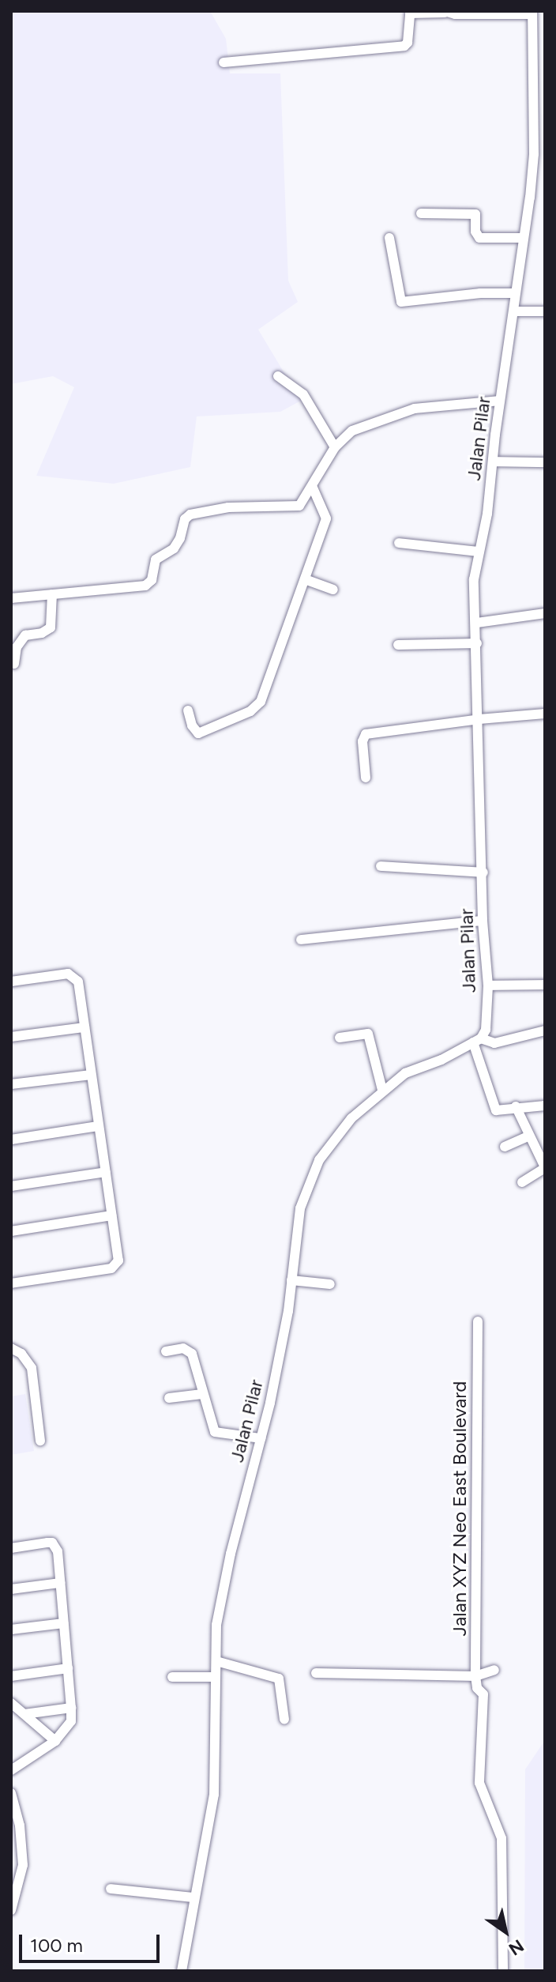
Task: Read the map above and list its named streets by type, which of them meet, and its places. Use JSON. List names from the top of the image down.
{
  "streets": {
    "street": ["Jalan Pilar", "Jalan XYZ Neo East Boulevard"]
  },
  "scale_bar": "100 m",
  "north": "bottom right"
}
